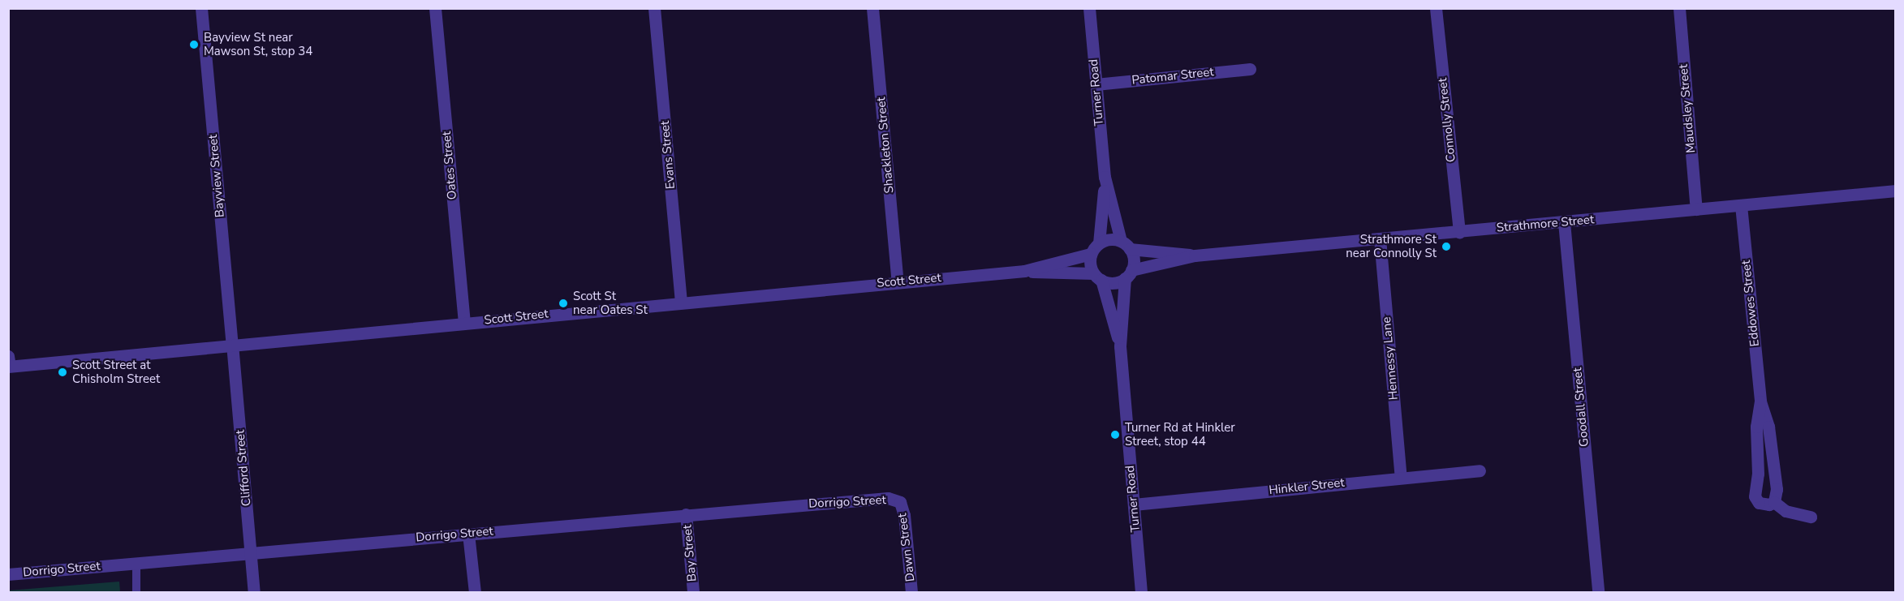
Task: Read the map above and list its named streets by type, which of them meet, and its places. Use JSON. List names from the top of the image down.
{
  "streets": {
    "street": [
      "Patomar Street",
      "Turner Road",
      "Maudsley Street",
      "Connolly Street",
      "Shackleton Street",
      "Evans Street",
      "Oates Street",
      "Bayview Street",
      "Strathmore Street",
      "Scott Street",
      "Eddowes Street",
      "Hennessy Lane",
      "Goodall Street",
      "Clifford Street",
      "Hinkler Street",
      "Dorrigo Street",
      "Dawn Street",
      "Bay Street"
    ]
  },
  "crossings": [
    ["Patomar Street", "Turner Road"],
    ["Turner Road", "Strathmore Street"],
    ["Turner Road", "Scott Street"],
    ["Turner Road", "Hinkler Street"],
    ["Maudsley Street", "Strathmore Street"],
    ["Connolly Street", "Strathmore Street"],
    ["Shackleton Street", "Scott Street"],
    ["Evans Street", "Scott Street"],
    ["Oates Street", "Scott Street"],
    ["Bayview Street", "Scott Street"],
    ["Bayview Street", "Clifford Street"],
    ["Strathmore Street", "Scott Street"],
    ["Strathmore Street", "Eddowes Street"],
    ["Strathmore Street", "Hennessy Lane"],
    ["Strathmore Street", "Goodall Street"],
    ["Scott Street", "Clifford Street"],
    ["Hennessy Lane", "Hinkler Street"],
    ["Clifford Street", "Dorrigo Street"],
    ["Dorrigo Street", "Dawn Street"],
    ["Dorrigo Street", "Bay Street"]
  ],
  "places": [
    "Bayview St near Mawson St, stop 34",
    "Strathmore St near Connolly St",
    "Scott St near Oates St",
    "Scott Street at Chisholm Street",
    "Turner Rd at Hinkler Street, stop 44"
  ]
}
